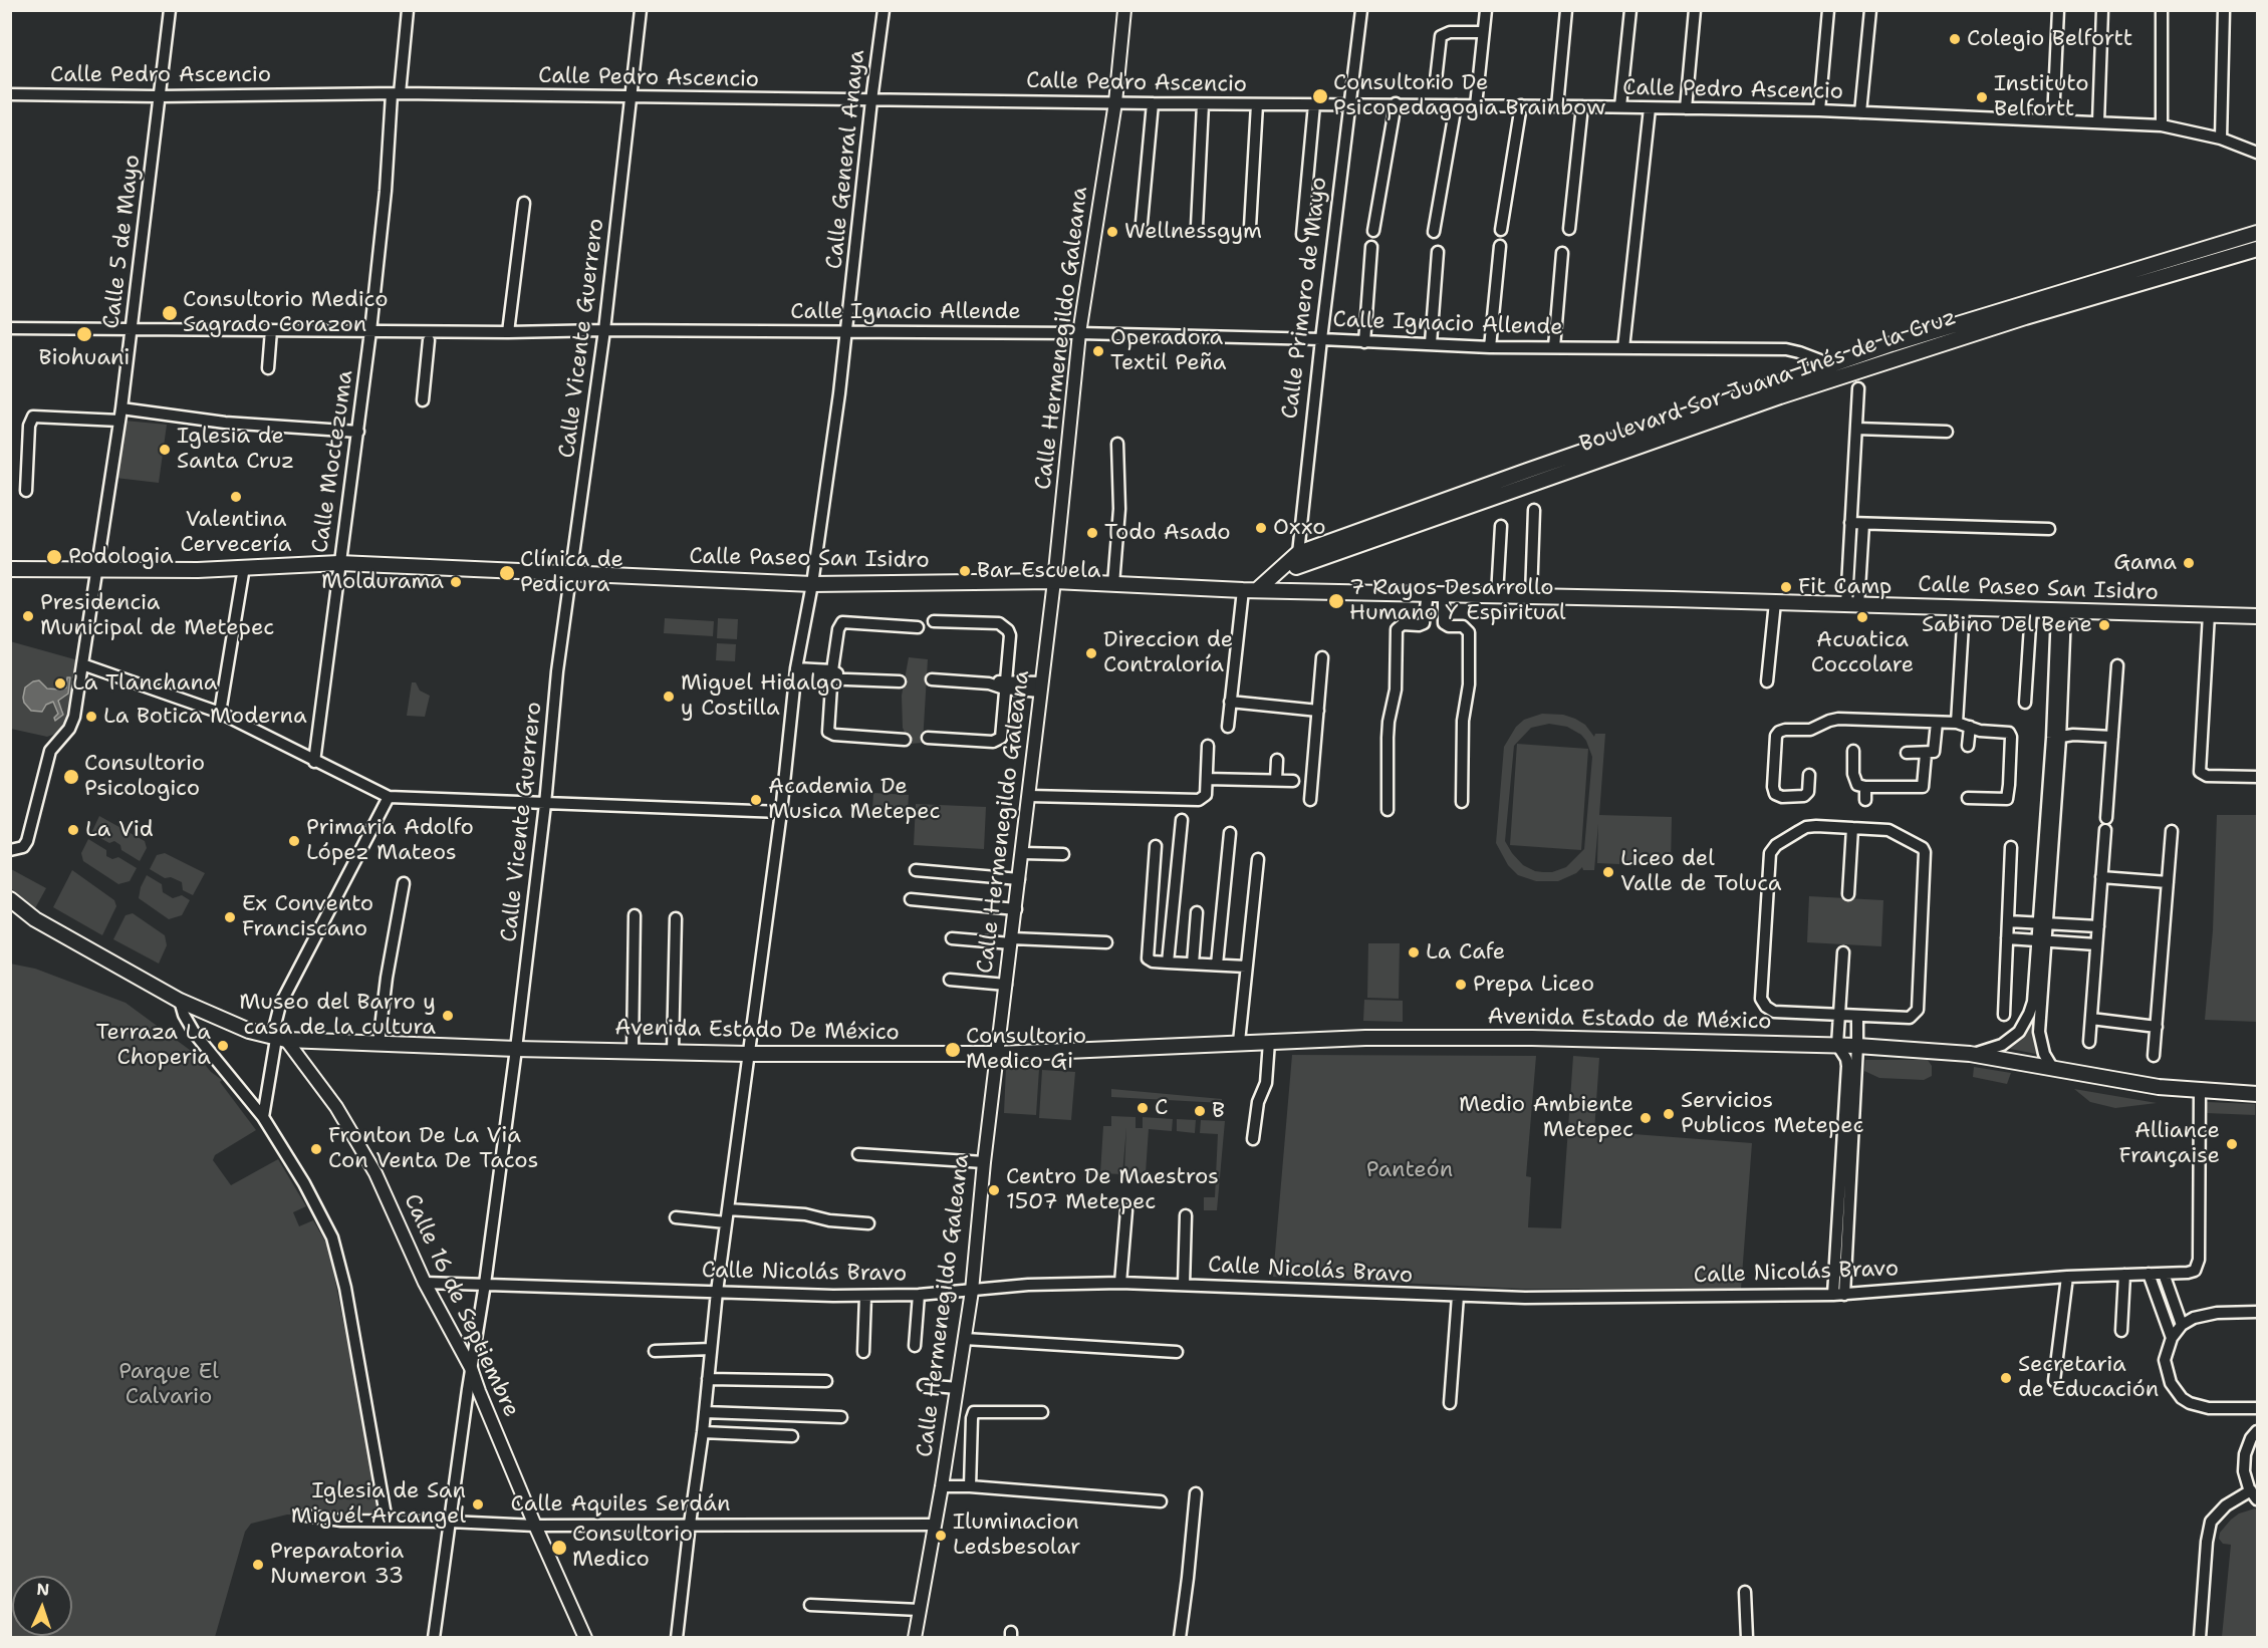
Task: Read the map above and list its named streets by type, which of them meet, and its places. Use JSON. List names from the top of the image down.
{
  "streets": {
    "main road": [
      "Calle Primero de Mayo",
      "Boulevard Sor Juana Inés de la Cruz",
      "Calle Paseo San Isidro",
      "Avenida Estado de México",
      "Avenida Estado De México"
    ],
    "street": [
      "Calle Pedro Ascencio",
      "Calle General Anaya",
      "Calle 5 de Mayo",
      "Calle Ignacio Allende",
      "Calle Vicente Guerrero",
      "Calle Hermenegildo Galeana",
      "Calle Moctezuma",
      "Calle Nicolás Bravo",
      "Calle 16 de Septiembre",
      "Calle Aquiles Serdán"
    ]
  },
  "crossings": [
    ["Calle Pedro Ascencio", "Calle General Anaya"],
    ["Calle Pedro Ascencio", "Calle 5 de Mayo"],
    ["Calle Pedro Ascencio", "Calle Primero de Mayo"],
    ["Calle Pedro Ascencio", "Calle Vicente Guerrero"],
    ["Calle Pedro Ascencio", "Calle Hermenegildo Galeana"],
    ["Calle Pedro Ascencio", "Calle Moctezuma"],
    ["Calle General Anaya", "Calle Ignacio Allende"],
    ["Calle General Anaya", "Calle Paseo San Isidro"],
    ["Calle General Anaya", "Avenida Estado De México"],
    ["Calle General Anaya", "Calle Nicolás Bravo"],
    ["Calle General Anaya", "Calle Aquiles Serdán"],
    ["Calle 5 de Mayo", "Calle Ignacio Allende"],
    ["Calle 5 de Mayo", "Calle Paseo San Isidro"],
    ["Calle Primero de Mayo", "Calle Ignacio Allende"],
    ["Calle Primero de Mayo", "Boulevard Sor Juana Inés de la Cruz"],
    ["Calle Primero de Mayo", "Calle Paseo San Isidro"],
    ["Calle Ignacio Allende", "Calle Vicente Guerrero"],
    ["Calle Ignacio Allende", "Calle Hermenegildo Galeana"],
    ["Calle Ignacio Allende", "Boulevard Sor Juana Inés de la Cruz"],
    ["Calle Ignacio Allende", "Calle Moctezuma"],
    ["Calle Vicente Guerrero", "Calle Paseo San Isidro"],
    ["Calle Vicente Guerrero", "Avenida Estado De México"],
    ["Calle Vicente Guerrero", "Calle Nicolás Bravo"],
    ["Calle Vicente Guerrero", "Calle 16 de Septiembre"],
    ["Calle Vicente Guerrero", "Calle Aquiles Serdán"],
    ["Calle Hermenegildo Galeana", "Calle Paseo San Isidro"],
    ["Calle Hermenegildo Galeana", "Avenida Estado de México"],
    ["Calle Hermenegildo Galeana", "Avenida Estado De México"],
    ["Calle Hermenegildo Galeana", "Calle Nicolás Bravo"],
    ["Calle Hermenegildo Galeana", "Calle Aquiles Serdán"],
    ["Calle Moctezuma", "Calle Paseo San Isidro"],
    ["Avenida Estado de México", "Avenida Estado De México"],
    ["Avenida Estado de México", "Calle Nicolás Bravo"],
    ["Calle Nicolás Bravo", "Calle 16 de Septiembre"],
    ["Calle 16 de Septiembre", "Calle Aquiles Serdán"]
  ],
  "parks": ["Panteón", "Parque El Calvario"],
  "places": [
    "Colegio Belfortt",
    "Consultorio De Psicopedagogia Brainbow",
    "Instituto Belfortt",
    "Wellnessgym",
    "Consultorio Medico Sagrado Corazon",
    "Biohuani",
    "Operadora Textil Peña",
    "Iglesia de Santa Cruz",
    "Valentina Cervecería",
    "Oxxo",
    "Todo Asado",
    "Podologia",
    "Gama",
    "Bar Escuela",
    "Clínica de Pedicura",
    "Moldurama",
    "Fit Camp",
    "7 Rayos Desarrollo Humano Y Espiritual",
    "Presidencia Municipal de Metepec",
    "Acuatica Coccolare",
    "Sabino Del Bene",
    "Direccion de Contraloría",
    "La Tlanchana",
    "Miguel Hidalgo y Costilla",
    "La Botica Moderna",
    "Consultorio Psicologico",
    "Academia De Musica Metepec",
    "La Vid",
    "Primaria Adolfo López Mateos",
    "Liceo del Valle de Toluca",
    "Ex Convento Franciscano",
    "La Cafe",
    "Prepa Liceo",
    "Museo del Barro y casa de la cultura",
    "Terraza La Choperia",
    "Consultorio Medico Gi",
    "C",
    "B",
    "Servicios Publicos Metepec",
    "Medio Ambiente Metepec",
    "Alliance Française",
    "Fronton De La Via Con Venta De Tacos",
    "Centro De Maestros 1507 Metepec",
    "Secretaria de Educación",
    "Iglesia de San Miguél Arcangel",
    "Iluminacion Ledsbesolar",
    "Consultorio Medico",
    "Preparatoria Numeron 33"
  ],
  "north": "top"
}
